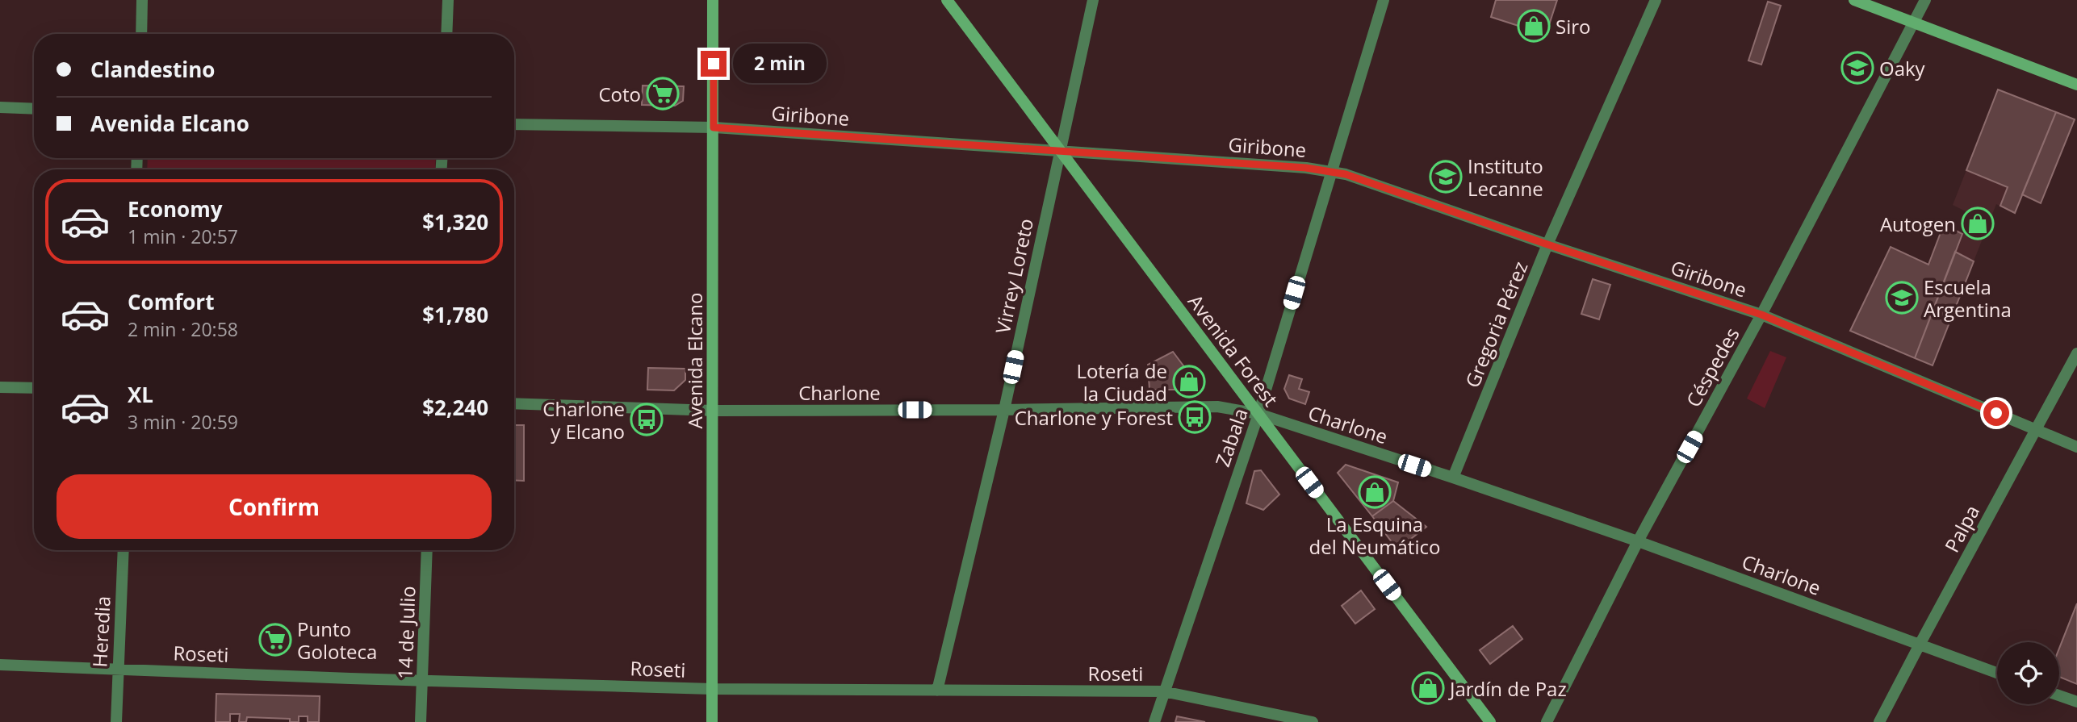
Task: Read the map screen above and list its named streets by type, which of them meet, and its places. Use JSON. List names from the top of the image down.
{
  "streets": {
    "main road": ["Avenida Forest", "Avenida Elcano"],
    "street": [
      "Giribone",
      "Virrey Loreto",
      "Gregoria Pérez",
      "Céspedes",
      "Charlone",
      "Zabala",
      "Palpa",
      "Heredia",
      "14 de Julio",
      "Roseti"
    ]
  },
  "crossings": [
    ["Giribone", "Virrey Loreto"],
    ["Giribone", "Gregoria Pérez"],
    ["Giribone", "Avenida Forest"],
    ["Giribone", "Avenida Elcano"],
    ["Giribone", "Céspedes"],
    ["Giribone", "Zabala"],
    ["Giribone", "Palpa"],
    ["Virrey Loreto", "Avenida Forest"],
    ["Virrey Loreto", "Charlone"],
    ["Virrey Loreto", "Roseti"],
    ["Gregoria Pérez", "Charlone"],
    ["Avenida Forest", "Charlone"],
    ["Avenida Forest", "Zabala"],
    ["Avenida Elcano", "Charlone"],
    ["Avenida Elcano", "Roseti"],
    ["Céspedes", "Charlone"],
    ["Charlone", "Zabala"],
    ["Charlone", "Palpa"],
    ["Zabala", "Roseti"],
    ["Heredia", "Roseti"],
    ["14 de Julio", "Roseti"]
  ],
  "places": {
    "shop": [
      "Siro",
      "Autogen",
      "Lotería de la Ciudad",
      "La Esquina del Neumático",
      "Jardín de Paz"
    ],
    "school or university": ["Oaky", "Instituto Lecanne", "Escuela Argentina"],
    "supermarket": ["Coto", "Punto Goloteca"],
    "bus stop": ["Charlone y Forest", "Charlone y Elcano"]
  },
  "page": {
    "banner": ["Clandestino", "Avenida Elcano"],
    "bubble": "2 min",
    "list": [
      {
        "name": "Economy",
        "note": "1 min · 20:57",
        "value": "$1,320"
      },
      {
        "name": "Comfort",
        "note": "2 min · 20:58",
        "value": "$1,780"
      },
      {
        "name": "XL",
        "note": "3 min · 20:59",
        "value": "$2,240"
      }
    ],
    "buttons": "Confirm"
  }
}
